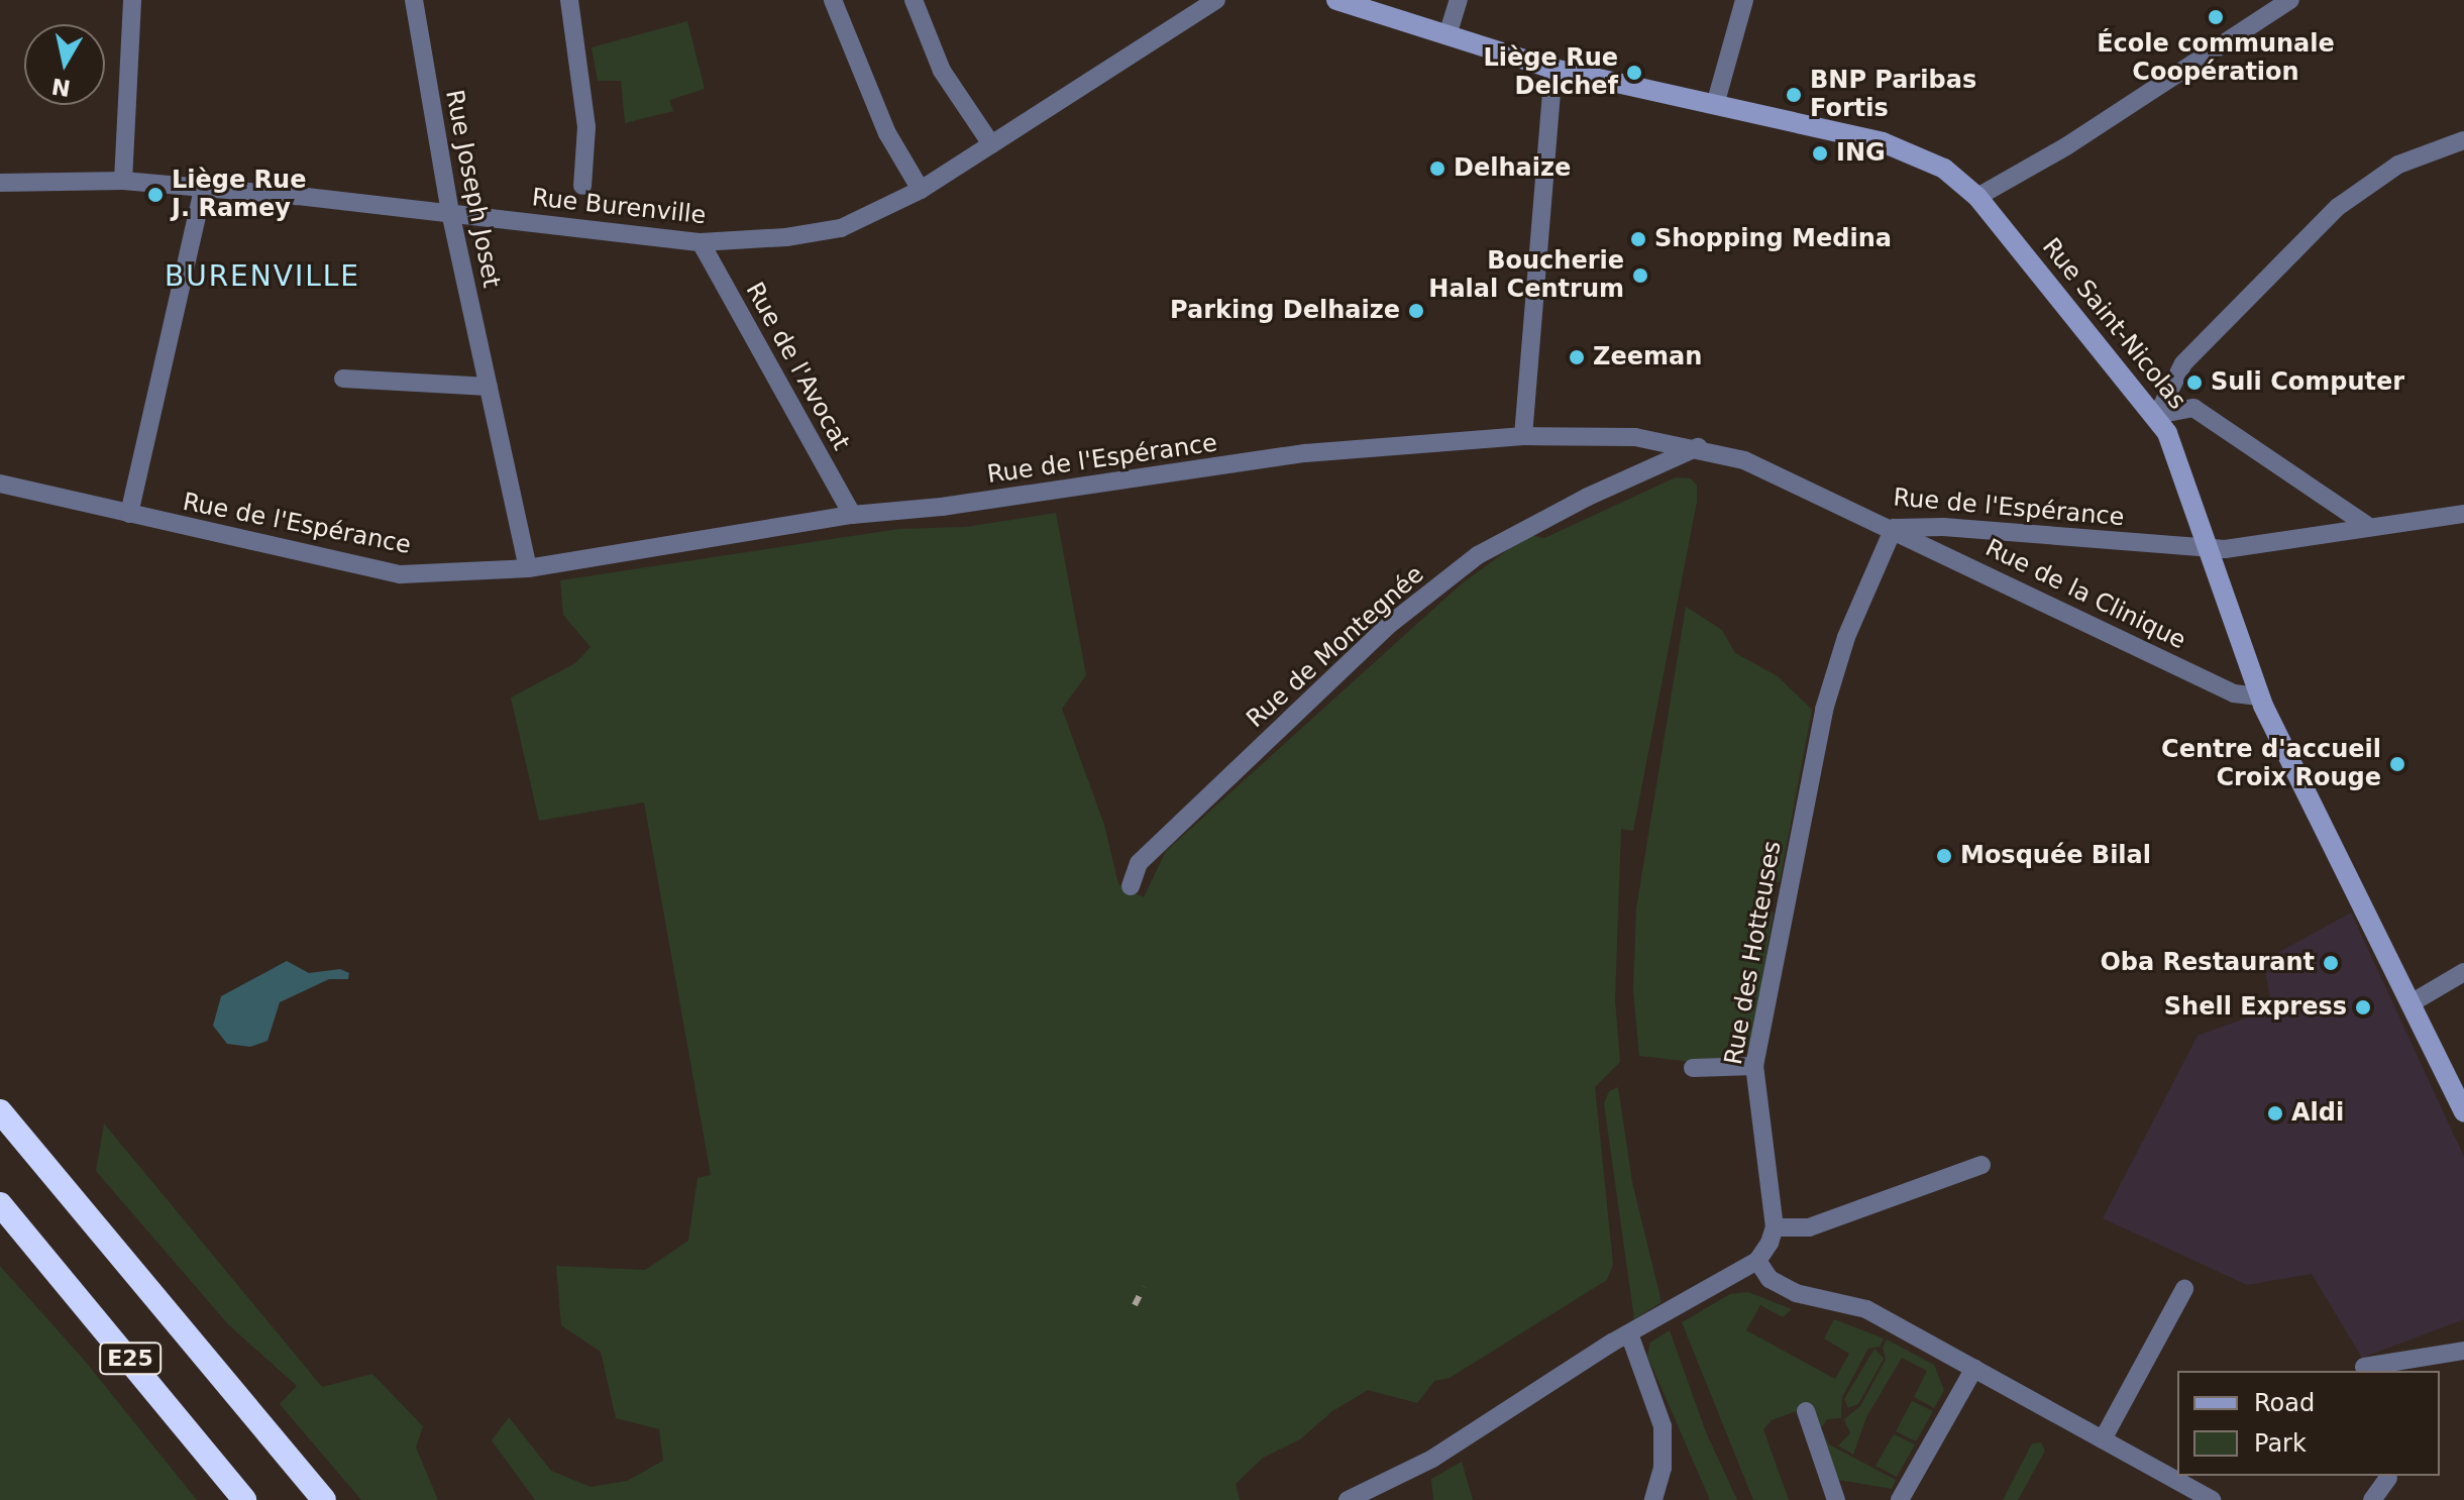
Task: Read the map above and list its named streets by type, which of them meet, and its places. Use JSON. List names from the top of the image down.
{
  "streets": {
    "highway": ["E25"],
    "street": [
      "Rue Joseph Joset",
      "Rue Burenville",
      "Rue Saint-Nicolas",
      "Rue de l'Avocat",
      "Rue de l'Espérance",
      "Rue de la Clinique",
      "Rue de Montegnée",
      "Rue des Hotteuses"
    ]
  },
  "crossings": [
    ["Rue Joseph Joset", "Rue Burenville"],
    ["Rue Joseph Joset", "Rue de l'Espérance"],
    ["Rue Burenville", "Rue de l'Avocat"],
    ["Rue Saint-Nicolas", "Rue de l'Espérance"],
    ["Rue Saint-Nicolas", "Rue de la Clinique"],
    ["Rue de l'Avocat", "Rue de l'Espérance"],
    ["Rue de l'Espérance", "Rue de la Clinique"],
    ["Rue de l'Espérance", "Rue de Montegnée"],
    ["Rue de l'Espérance", "Rue des Hotteuses"],
    ["Rue de la Clinique", "Rue des Hotteuses"]
  ],
  "districts": ["BURENVILLE"],
  "places": [
    "École communale Coopération",
    "Liège Rue Delchef",
    "BNP Paribas Fortis",
    "ING",
    "Delhaize",
    "Liège Rue J. Ramey",
    "Shopping Medina",
    "Boucherie Halal Centrum",
    "Parking Delhaize",
    "Zeeman",
    "Suli Computer",
    "Centre d'accueil Croix Rouge",
    "Mosquée Bilal",
    "Oba Restaurant",
    "Shell Express",
    "Aldi"
  ],
  "legend": ["Road", "Park"],
  "north": "bottom"
}
